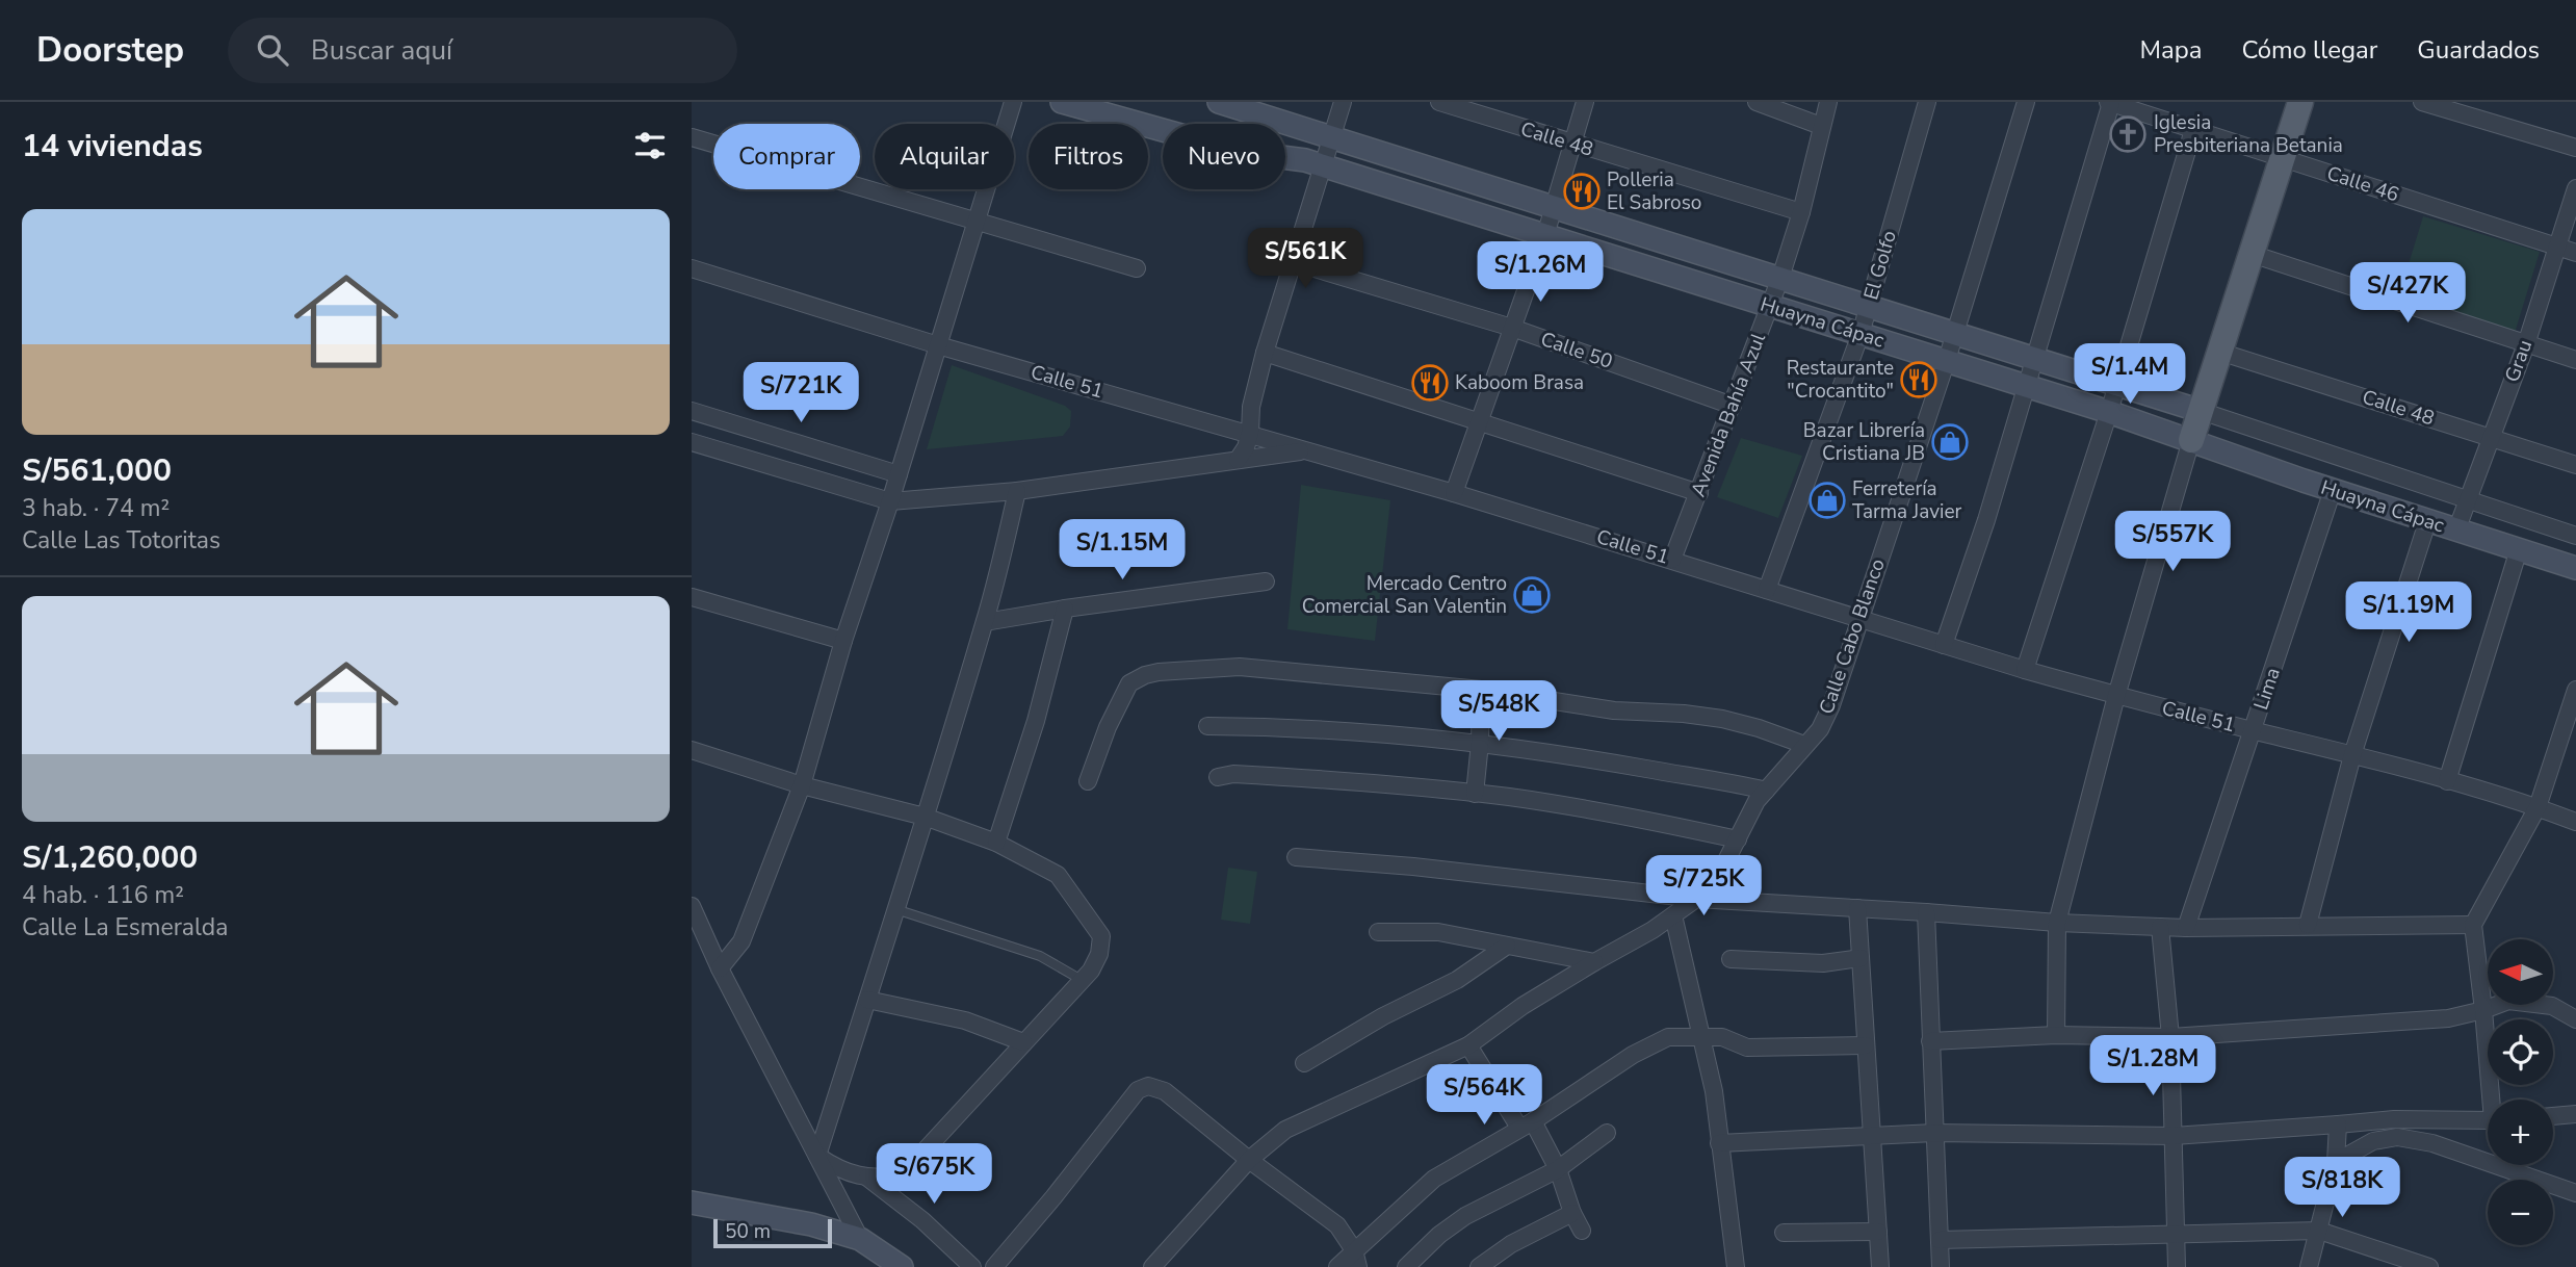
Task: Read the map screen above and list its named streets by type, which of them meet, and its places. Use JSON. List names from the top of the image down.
{
  "streets": {
    "main road": ["Huayna Cápac"],
    "street": [
      "Calle 48",
      "Calle 46",
      "El Golfo",
      "Calle 50",
      "Grau",
      "Calle 51",
      "Avenida Bahía Azul",
      "Calle Cabo Blanco",
      "Lima"
    ]
  },
  "crossings": [
    ["Calle 48", "Grau"],
    ["Calle 48", "Avenida Bahía Azul"],
    ["Calle 46", "Grau"],
    ["El Golfo", "Huayna Cápac"],
    ["El Golfo", "Calle 51"],
    ["Huayna Cápac", "Grau"],
    ["Huayna Cápac", "Avenida Bahía Azul"],
    ["Huayna Cápac", "Calle Cabo Blanco"],
    ["Huayna Cápac", "Lima"],
    ["Calle 50", "Avenida Bahía Azul"],
    ["Calle 51", "Avenida Bahía Azul"],
    ["Calle 51", "Calle Cabo Blanco"],
    ["Calle 51", "Lima"]
  ],
  "places": {
    "church": ["Iglesia Presbiteriana Betania"],
    "restaurant": ["Polleria El Sabroso", "Restaurante \"Crocantito\"", "Kaboom Brasa"],
    "shop": ["Bazar Librería Cristiana JB", "Ferretería Tarma Javier", "Mercado Centro Comercial San Valentin"]
  },
  "scale_bar": "50 m",
  "north": "left",
  "page": {
    "header": "Doorstep",
    "search": "Buscar aquí",
    "nav": ["Mapa", "Cómo llegar", "Guardados"],
    "heading": "14 viviendas",
    "chip": [
      "Comprar",
      "Alquilar",
      "Filtros",
      "Nuevo"
    ],
    "list": [
      {
        "name": "S/561,000",
        "note": "3 hab. · 74 m² · Calle Las Totoritas"
      },
      {
        "name": "S/1,260,000",
        "note": "4 hab. · 116 m² · Calle La Esmeralda"
      }
    ],
    "price": [
      "S/561K",
      "S/1.26M",
      "S/427K",
      "S/1.4M",
      "S/721K",
      "S/557K",
      "S/1.15M",
      "S/1.19M",
      "S/548K",
      "S/725K",
      "S/1.28M",
      "S/564K",
      "S/675K",
      "S/818K"
    ],
    "map_buttons": ["+", "−"],
    "scale": "50 m"
  }
}
